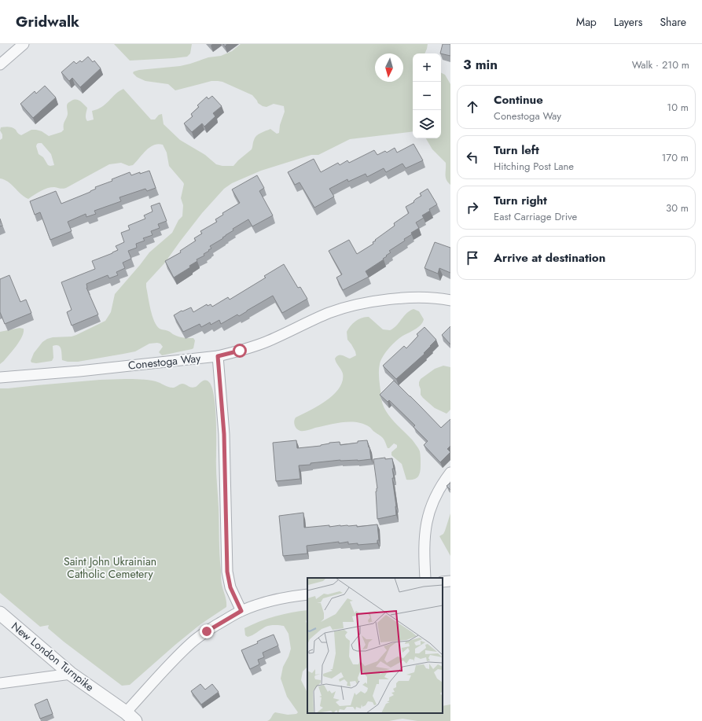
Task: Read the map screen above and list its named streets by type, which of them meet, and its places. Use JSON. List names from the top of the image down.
{
  "streets": {
    "street": ["Conestoga Way", "New London Turnpike"]
  },
  "parks": ["Saint John Ukrainian Catholic Cemetery"],
  "north": "bottom",
  "page": {
    "header": "Gridwalk",
    "nav": ["Map", "Layers", "Share"],
    "heading": ["3 min", "Walk · 210 m"],
    "map_buttons": ["+", "−"],
    "list": [
      ["Continue", "Conestoga Way", "10 m"],
      ["Turn left", "Hitching Post Lane", "170 m"],
      ["Turn right", "East Carriage Drive", "30 m"],
      "Arrive at destination"
    ]
  }
}
